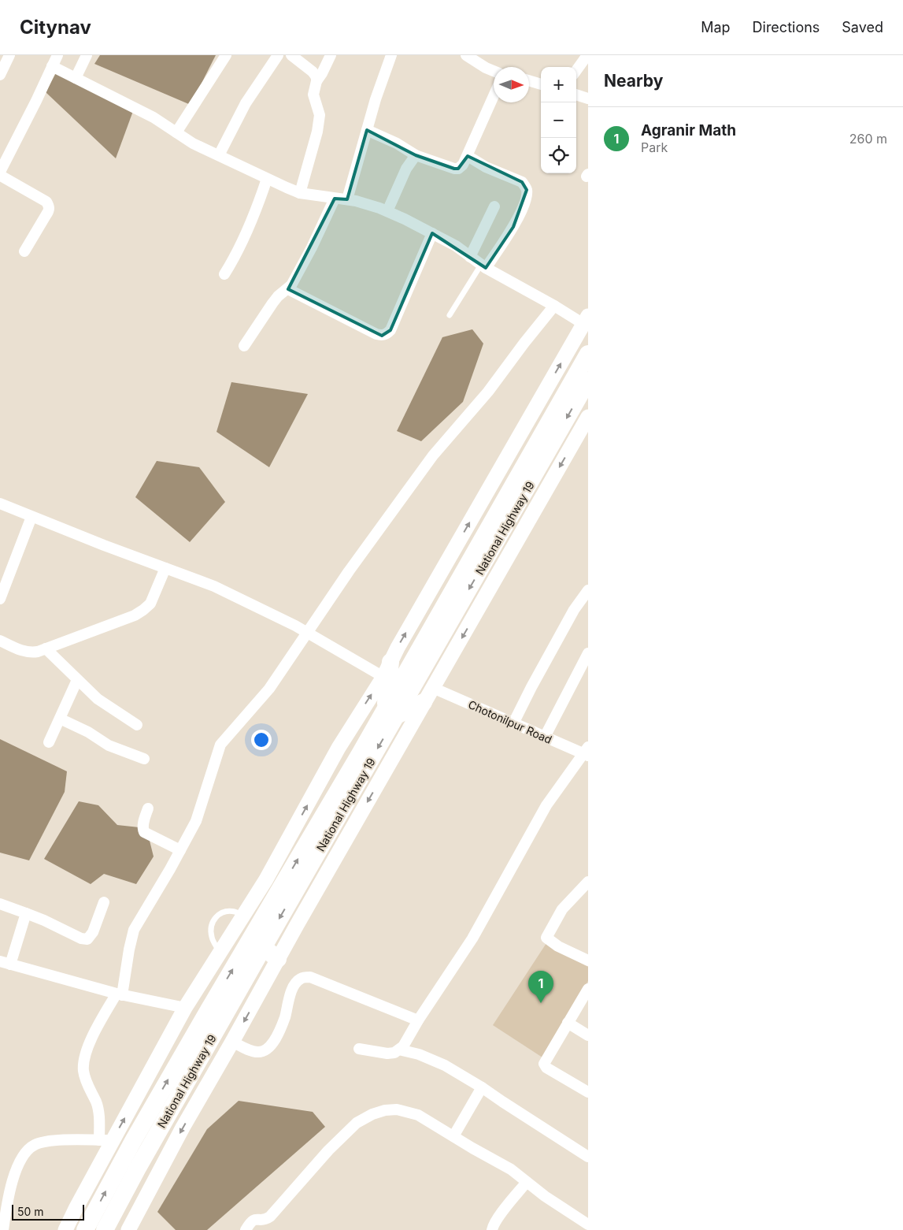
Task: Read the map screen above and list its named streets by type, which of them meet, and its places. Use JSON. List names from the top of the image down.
{
  "streets": {
    "highway": ["National Highway 19"],
    "street": ["Chotonilpur Road"]
  },
  "scale_bar": "50 m",
  "north": "right",
  "page": {
    "header": "Citynav",
    "nav": ["Map", "Directions", "Saved"],
    "heading": "Nearby",
    "map_buttons": ["+", "−"],
    "list": [
      {
        "mark": "1",
        "name": "Agranir Math",
        "note": "Park",
        "value": "260 m"
      }
    ],
    "pins": "1",
    "scale": "50 m"
  }
}
